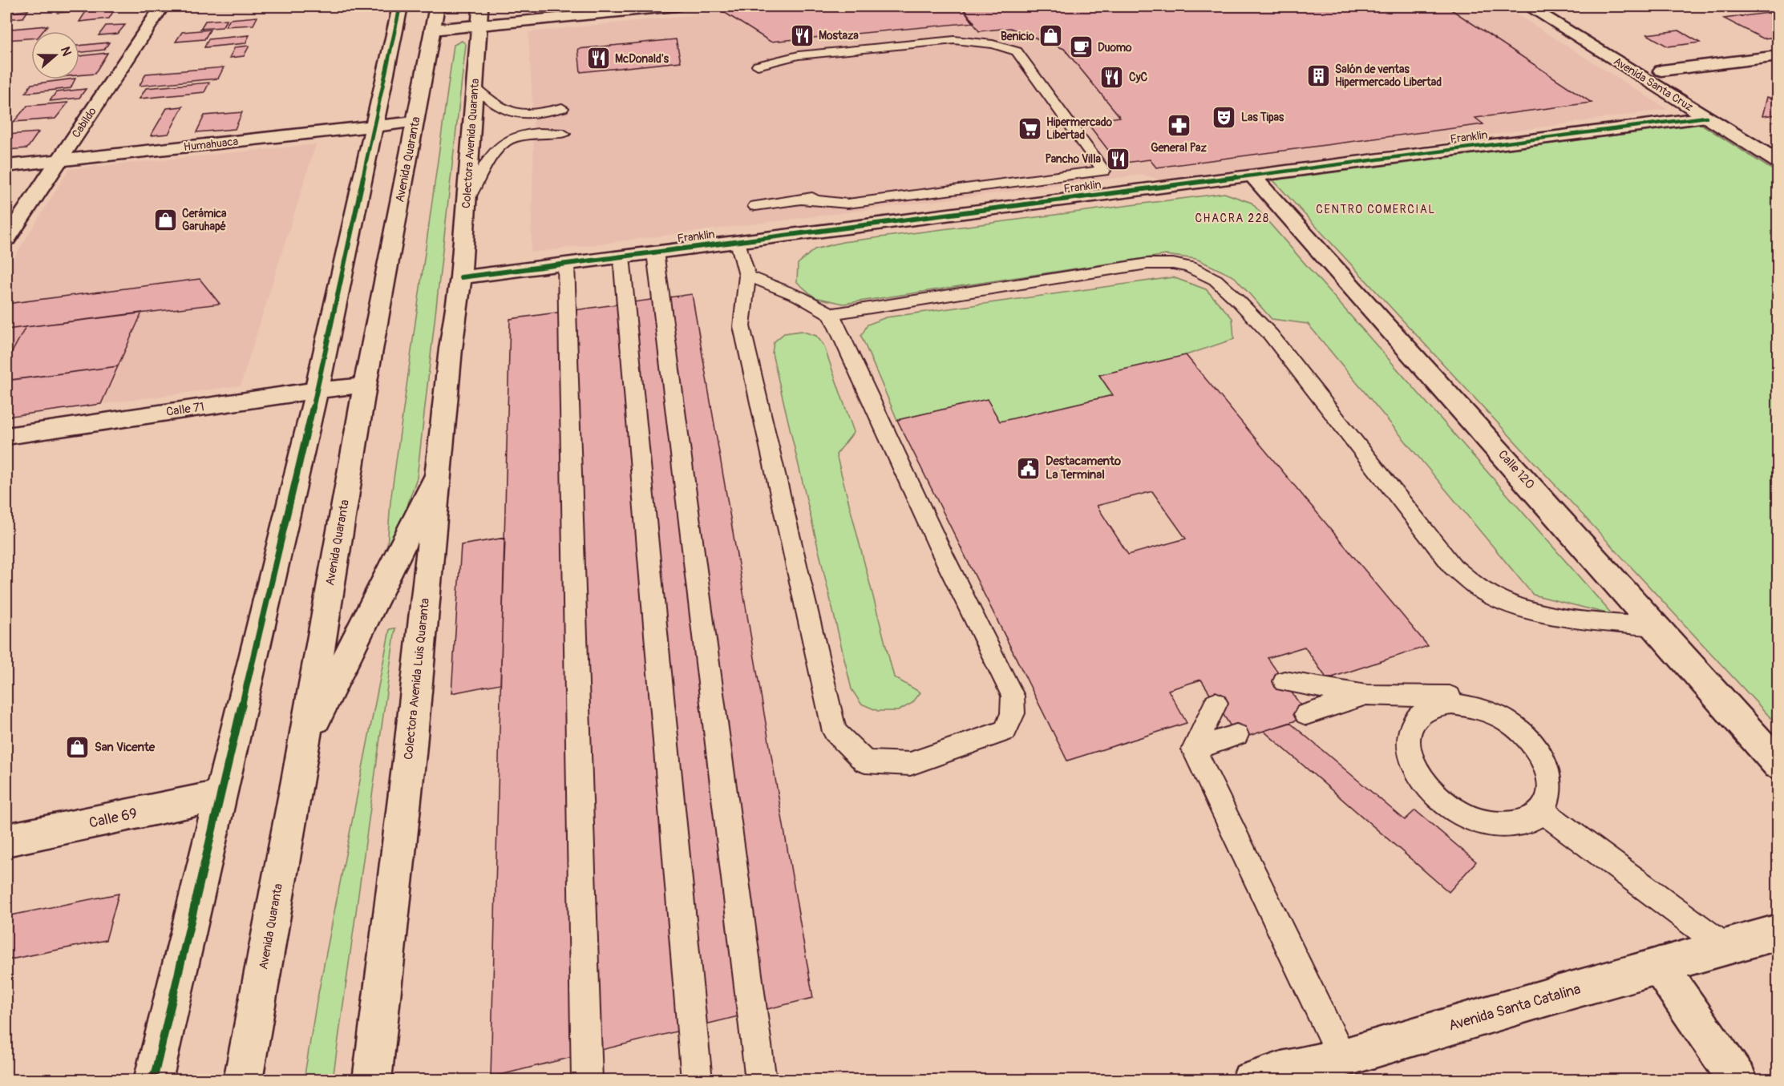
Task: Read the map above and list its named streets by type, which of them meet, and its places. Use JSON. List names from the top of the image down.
{
  "streets": {
    "main road": [
      "Avenida Santa Cruz",
      "Cabildo",
      "Franklin",
      "Colectora Avenida Quaranta",
      "Humahuaca",
      "Avenida Quaranta",
      "Calle 71",
      "Calle 120",
      "Colectora Avenida Luis Quaranta",
      "Calle 69",
      "Avenida Santa Catalina"
    ]
  },
  "crossings": [
    ["Avenida Santa Cruz", "Franklin"],
    ["Cabildo", "Humahuaca"],
    ["Franklin", "Colectora Avenida Quaranta"],
    ["Franklin", "Calle 120"],
    ["Franklin", "Colectora Avenida Luis Quaranta"],
    ["Colectora Avenida Quaranta", "Colectora Avenida Luis Quaranta"],
    ["Humahuaca", "Avenida Quaranta"],
    ["Avenida Quaranta", "Calle 71"]
  ],
  "districts": ["CENTRO COMERCIAL", "CHACRA 228"],
  "places": {
    "restaurant": [
      "Mostaza",
      "McDonald's",
      "CyC",
      "Pancho Villa"
    ],
    "shop": ["Benicio", "Cerámica Garuhapé", "San Vicente"],
    "cafe": ["Duomo"],
    "building": ["Salón de ventas Hipermercado Libertad"],
    "theatre": ["Las Tipas"],
    "pharmacy": ["General Paz"],
    "supermarket": ["Hipermercado Libertad"],
    "public building": ["Destacamento La Terminal"]
  },
  "north": "right"
}
